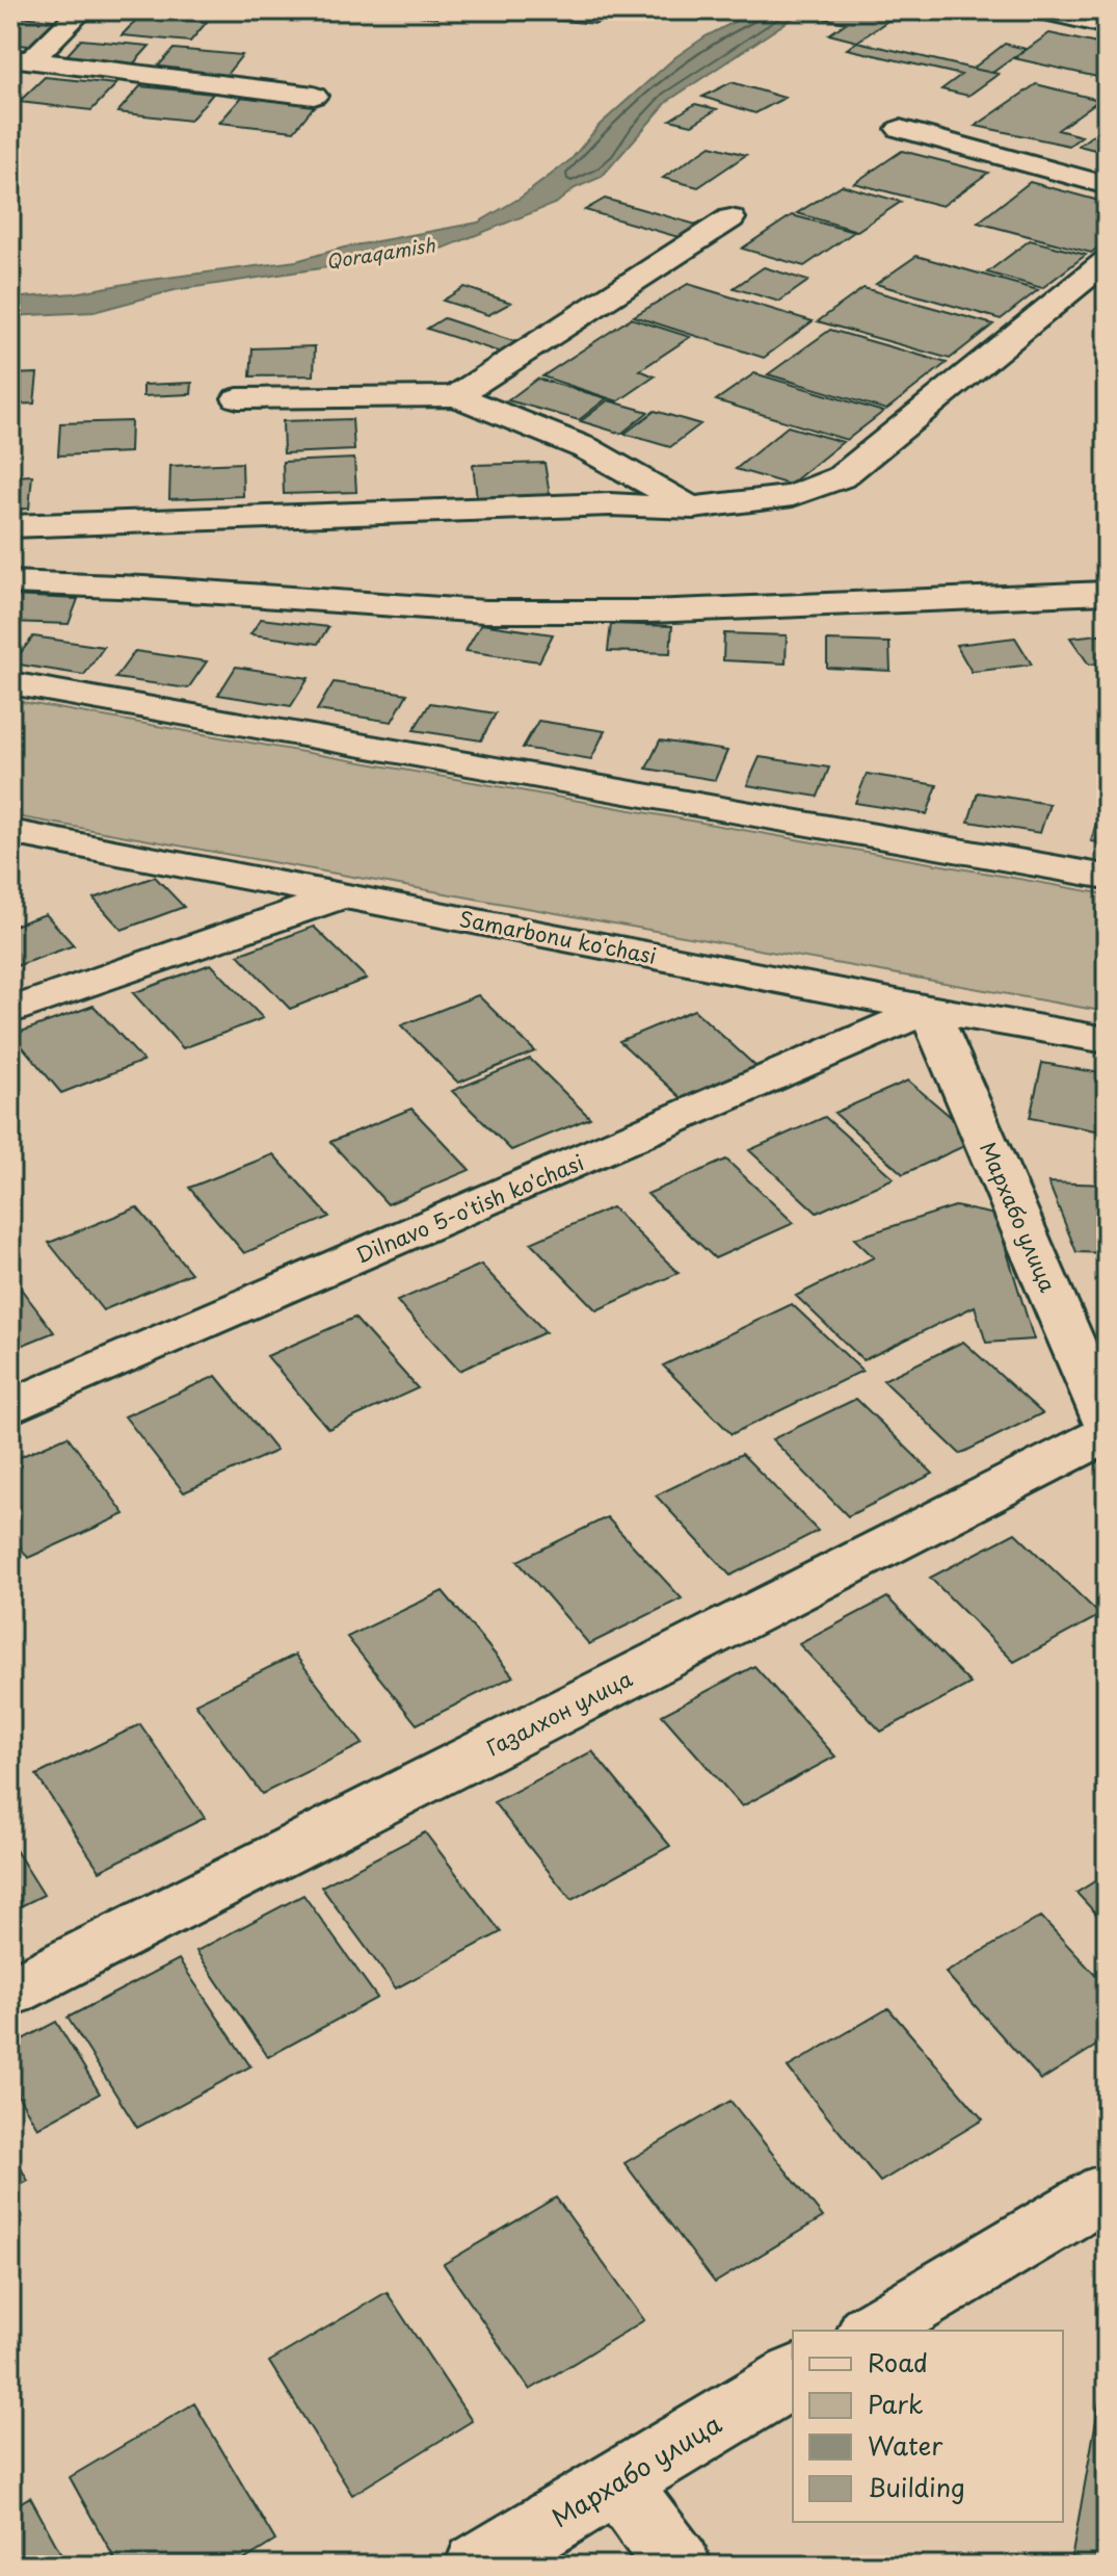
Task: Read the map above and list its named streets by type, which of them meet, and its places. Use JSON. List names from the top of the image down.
{
  "streets": {
    "street": [
      "Samarbonu ko'chasi",
      "Dilnavo 5-o'tish ko'chasi",
      "Мархабо улица",
      "Газалхон улица"
    ]
  },
  "crossings": [
    ["Samarbonu ko'chasi", "Dilnavo 5-o'tish ko'chasi"],
    ["Samarbonu ko'chasi", "Мархабо улица"],
    ["Dilnavo 5-o'tish ko'chasi", "Мархабо улица"]
  ],
  "water": ["Qoraqamish"],
  "legend": [
    "Road",
    "Park",
    "Water",
    "Building"
  ]
}
